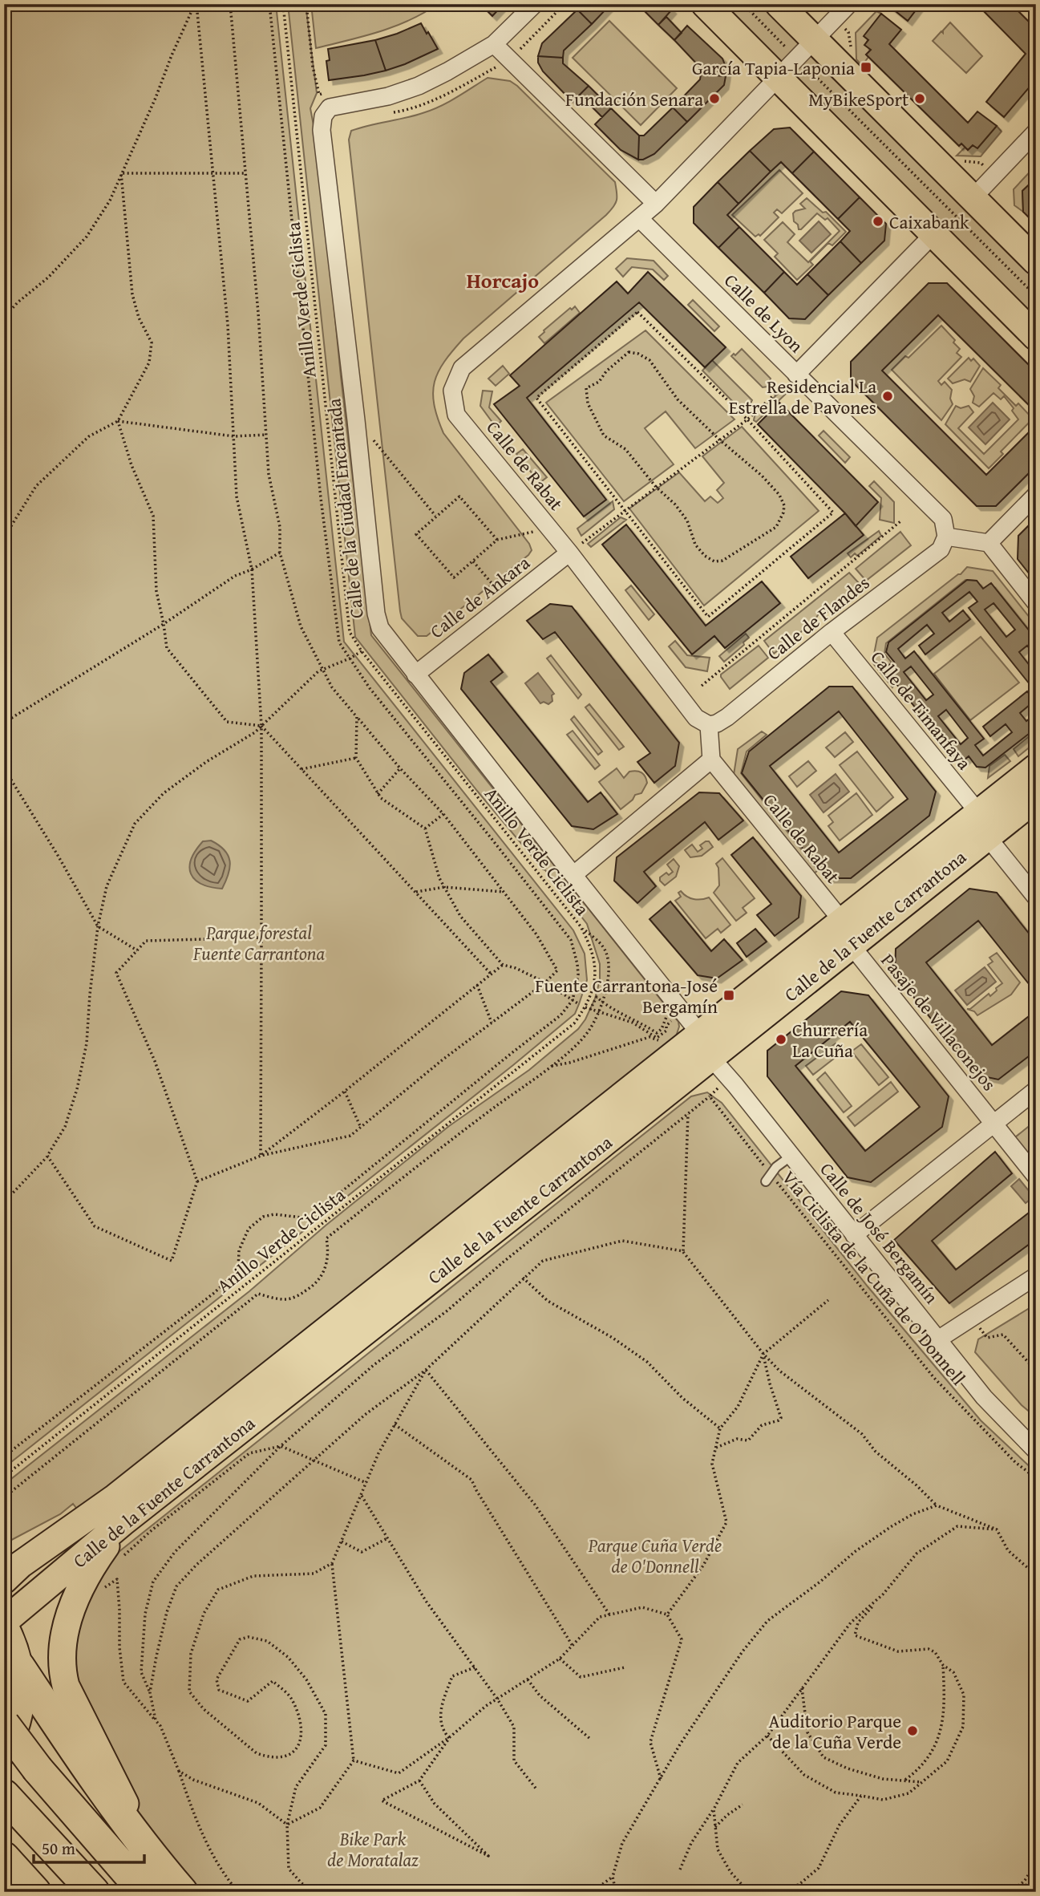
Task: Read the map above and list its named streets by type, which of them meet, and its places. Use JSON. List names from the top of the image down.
{
  "streets": {
    "main road": ["Calle de la Fuente Carrantona"],
    "street": [
      "Calle de Lyon",
      "Calle de Rabat",
      "Calle de la Ciudad Encantada",
      "Calle de Ankara",
      "Calle de Flandes",
      "Calle de Timanfaya",
      "Pasaje de Villaconejos",
      "Calle de José Bergamín"
    ],
    "path": ["Anillo Verde Ciclista", "Vía Ciclista de la Cuña de O'Donnell"]
  },
  "crossings": [
    ["Calle de Lyon", "Calle de Rabat"],
    ["Calle de Lyon", "Calle de Flandes"],
    ["Calle de Rabat", "Calle de Ankara"],
    ["Calle de Rabat", "Calle de Flandes"],
    ["Calle de Rabat", "Calle de la Fuente Carrantona"],
    ["Calle de Rabat", "Pasaje de Villaconejos"],
    ["Calle de la Ciudad Encantada", "Calle de Ankara"],
    ["Calle de la Ciudad Encantada", "Calle de la Fuente Carrantona"],
    ["Calle de la Ciudad Encantada", "Calle de José Bergamín"],
    ["Calle de Flandes", "Calle de Timanfaya"],
    ["Calle de Timanfaya", "Calle de la Fuente Carrantona"],
    ["Calle de la Fuente Carrantona", "Pasaje de Villaconejos"],
    ["Calle de la Fuente Carrantona", "Calle de José Bergamín"]
  ],
  "districts": ["Horcajo"],
  "parks": ["Parque forestal Fuente Carrantona", "Parque Cuña Verde de O'Donnell", "Bike Park de Moratalaz"],
  "places": {
    "transit": ["García Tapia-Laponia", "Fuente Carrantona-José Bergamín"],
    "other": [
      "Fundación Senara",
      "MyBikeSport",
      "Caixabank",
      "Residencial La Estrella de Pavones",
      "Churrería La Cuña",
      "Auditorio Parque de la Cuña Verde"
    ]
  },
  "scale_bar": "50 m"
}
